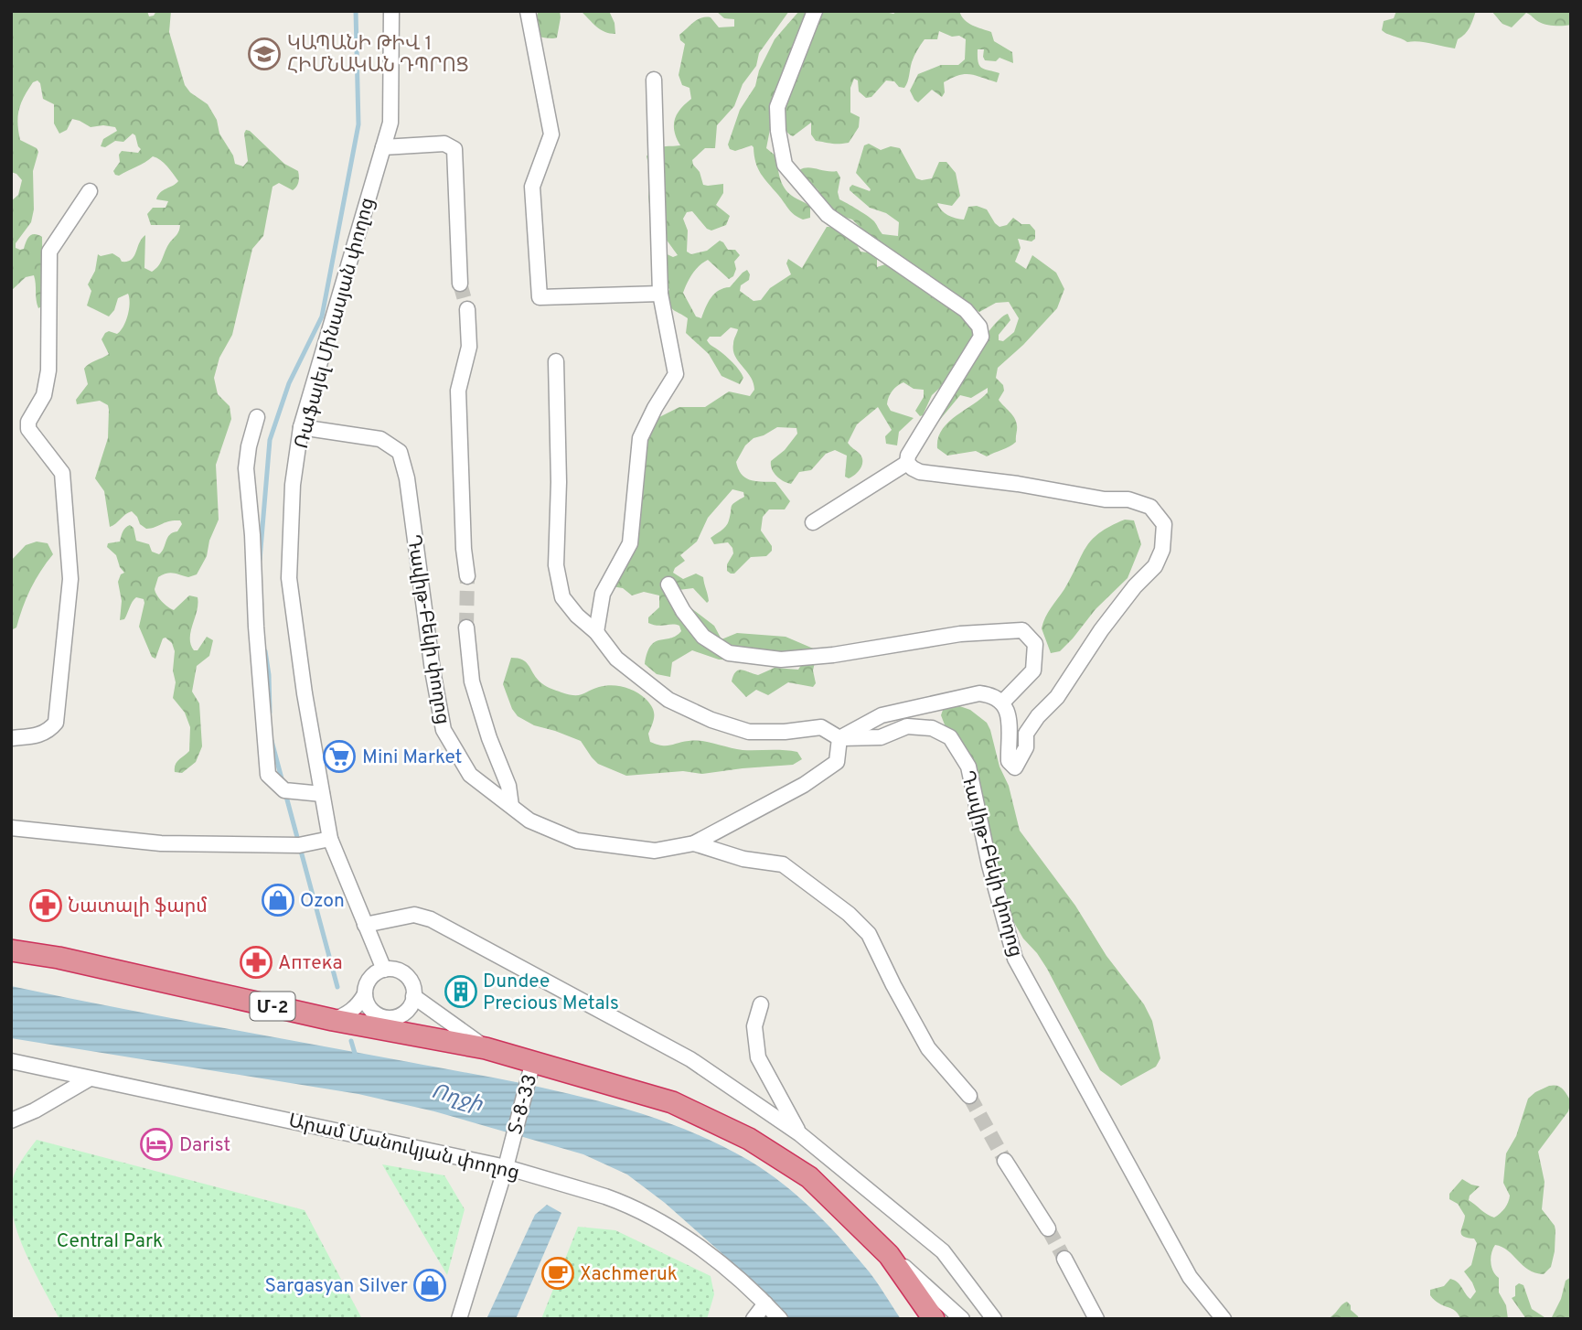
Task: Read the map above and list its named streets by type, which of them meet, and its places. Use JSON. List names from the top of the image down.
{
  "streets": {
    "highway": ["Մ-2"],
    "street": [
      "Ռաֆայել Մինասյան փողոց",
      "Դավիթ-Բեկի փողոց",
      "Տ-8-33",
      "Արամ Մանուկյան փողոց"
    ]
  },
  "crossings": [
    ["Ռաֆայել Մինասյան փողոց", "Դավիթ-Բեկի փողոց"],
    ["Մ-2", "Տ-8-33"],
    ["Տ-8-33", "Արամ Մանուկյան փողոց"]
  ],
  "water": ["Ողջի"],
  "parks": ["Central Park"],
  "places": {
    "school or university": ["ԿԱՊԱՆԻ ԹԻՎ 1 ՀԻՄՆԱԿԱՆ ԴՊՐՈՑ"],
    "supermarket": ["Mini Market"],
    "shop": ["Ozon", "Sargasyan Silver"],
    "pharmacy": ["Նատալի ֆարմ", "Аптека"],
    "building": ["Dundee Precious Metals"],
    "hotel": ["Darist"],
    "cafe": ["Xachmeruk"]
  }
}
